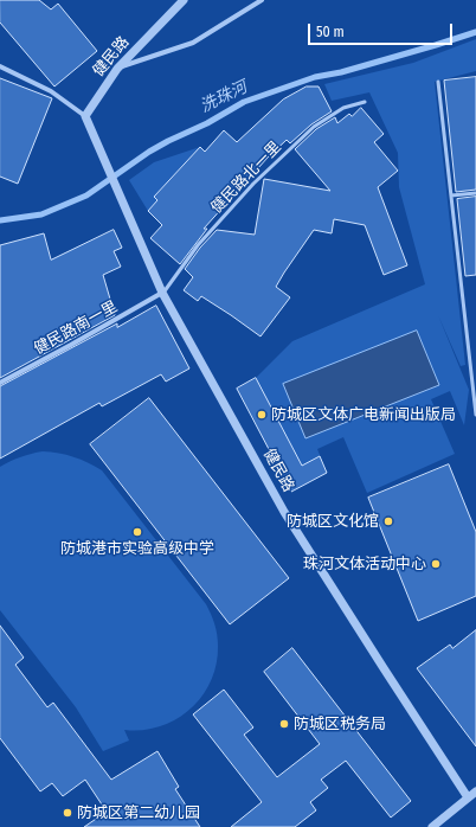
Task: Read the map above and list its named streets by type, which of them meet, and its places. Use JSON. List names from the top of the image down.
{
  "streets": {
    "street": ["健民路", "健民路南一里"],
    "lane": ["健民路北一里"]
  },
  "crossings": [
    ["健民路", "健民路北一里"],
    ["健民路", "健民路南一里"],
    ["健民路北一里", "健民路南一里"]
  ],
  "water": ["洗珠河"],
  "places": [
    "防城区文体广电新闻出版局",
    "防城区文化馆",
    "防城港市实验高级中学",
    "珠河文体活动中心",
    "防城区税务局",
    "防城区第二幼儿园"
  ],
  "scale_bar": "50 m"
}
